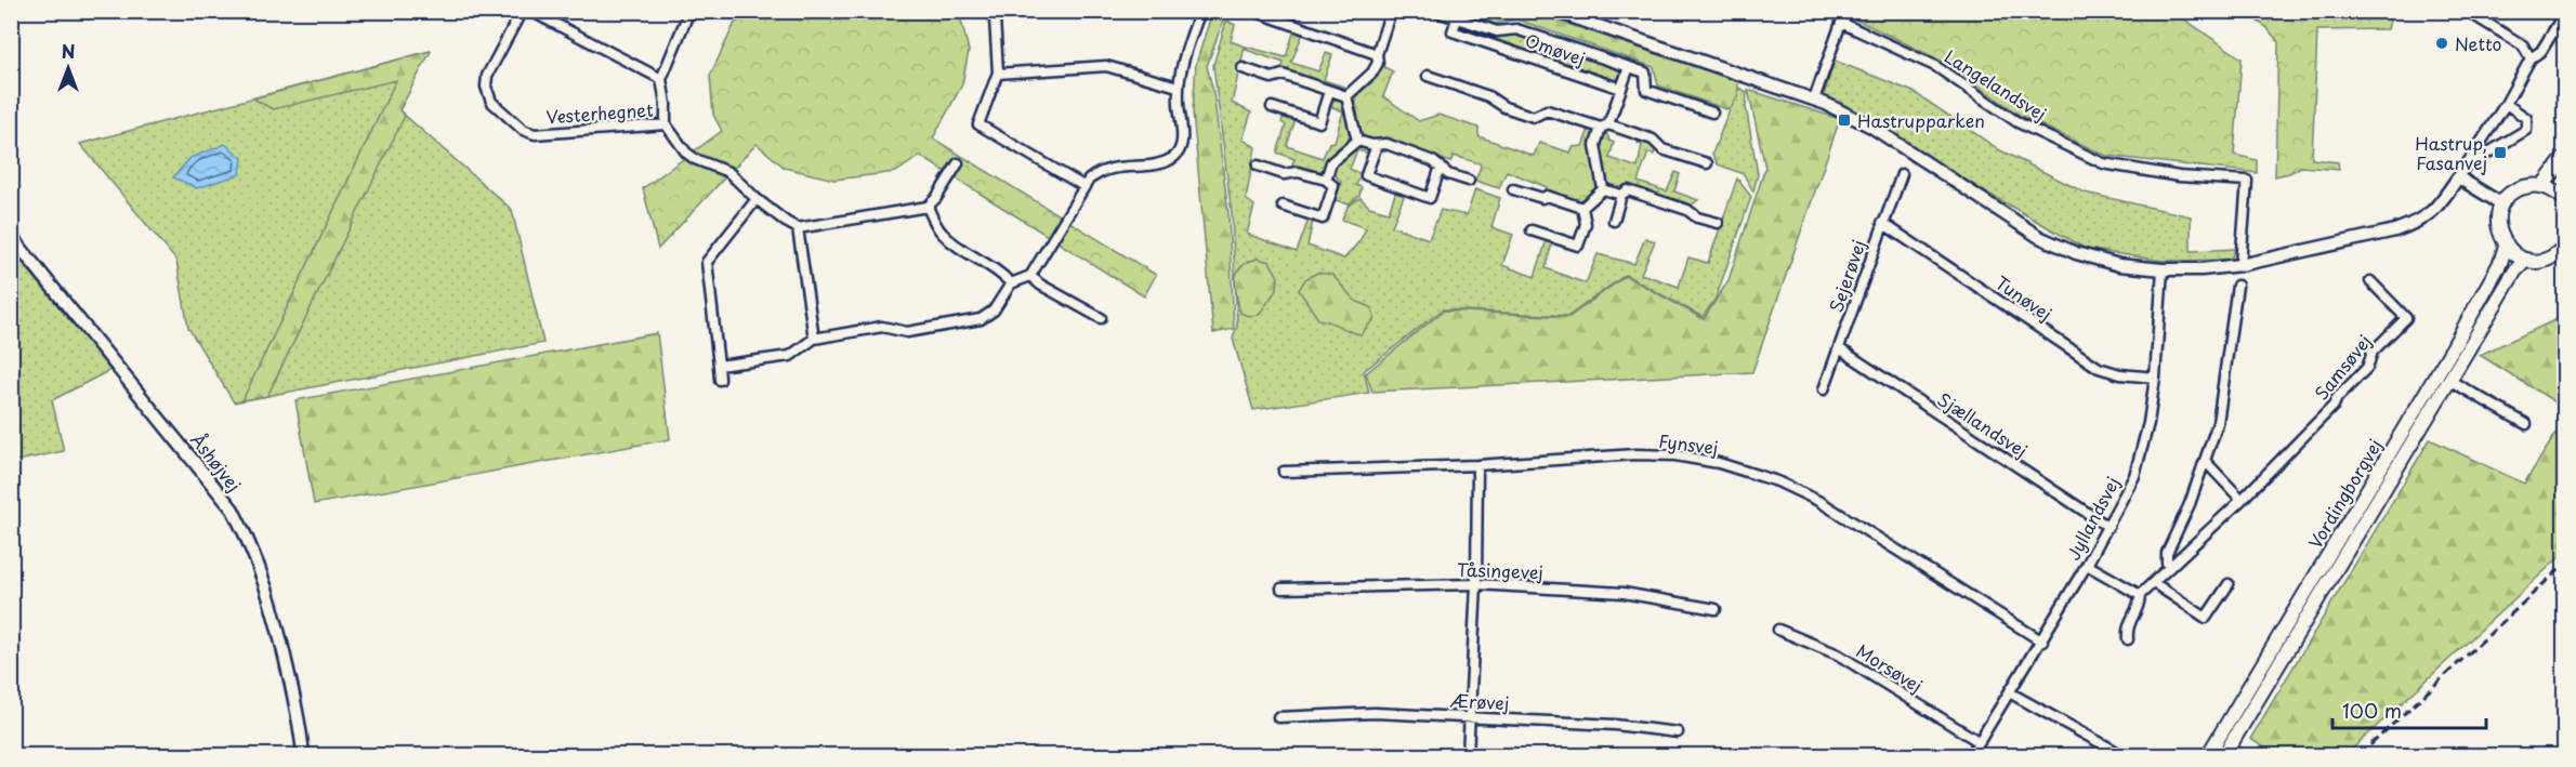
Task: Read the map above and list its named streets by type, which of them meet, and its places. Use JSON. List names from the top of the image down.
{
  "streets": {
    "main road": ["Vordingborgvej"],
    "street": [
      "Omøvej",
      "Langelandsvej",
      "Vesterhegnet",
      "Sejerøvej",
      "Tunøvej",
      "Samsøvej",
      "Sjællandsvej",
      "Fynsvej",
      "Åshøjvej",
      "Jyllandsvej",
      "Tåsingevej",
      "Morsøvej",
      "Ærøvej"
    ]
  },
  "crossings": [
    ["Sejerøvej", "Tunøvej"],
    ["Sejerøvej", "Sjællandsvej"],
    ["Tunøvej", "Jyllandsvej"],
    ["Sjællandsvej", "Jyllandsvej"],
    ["Fynsvej", "Jyllandsvej"],
    ["Jyllandsvej", "Morsøvej"]
  ],
  "places": {
    "other": ["Netto"],
    "transit": ["Hastrupparken", "Hastrup, Fasanvej"]
  },
  "scale_bar": "100 m",
  "north": "top"
}
